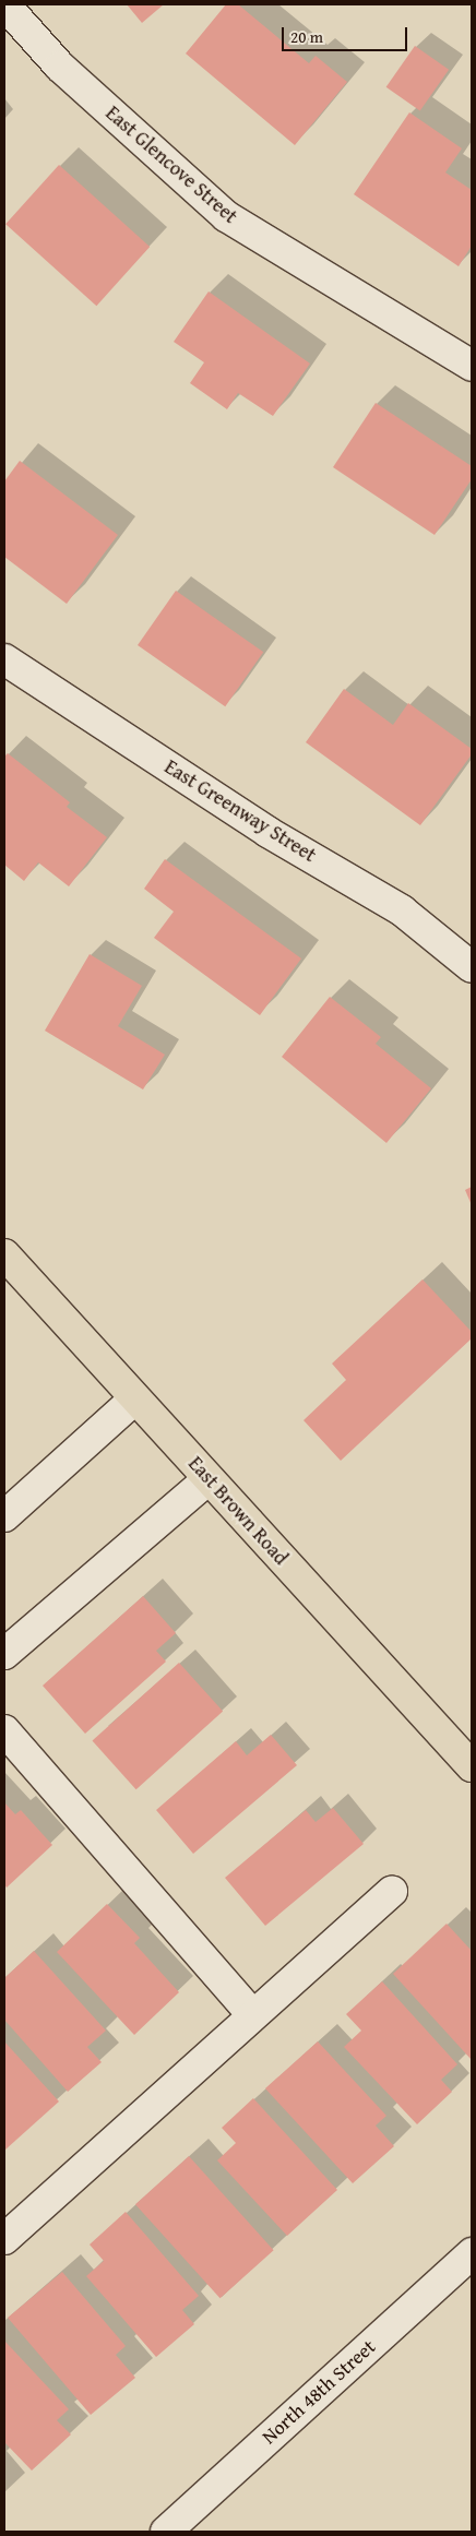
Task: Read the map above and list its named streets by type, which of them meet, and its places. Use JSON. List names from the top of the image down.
{
  "streets": {
    "main road": ["East Brown Road"],
    "street": ["East Glencove Street", "East Greenway Street", "North 48th Street"]
  },
  "scale_bar": "20 m"
}
